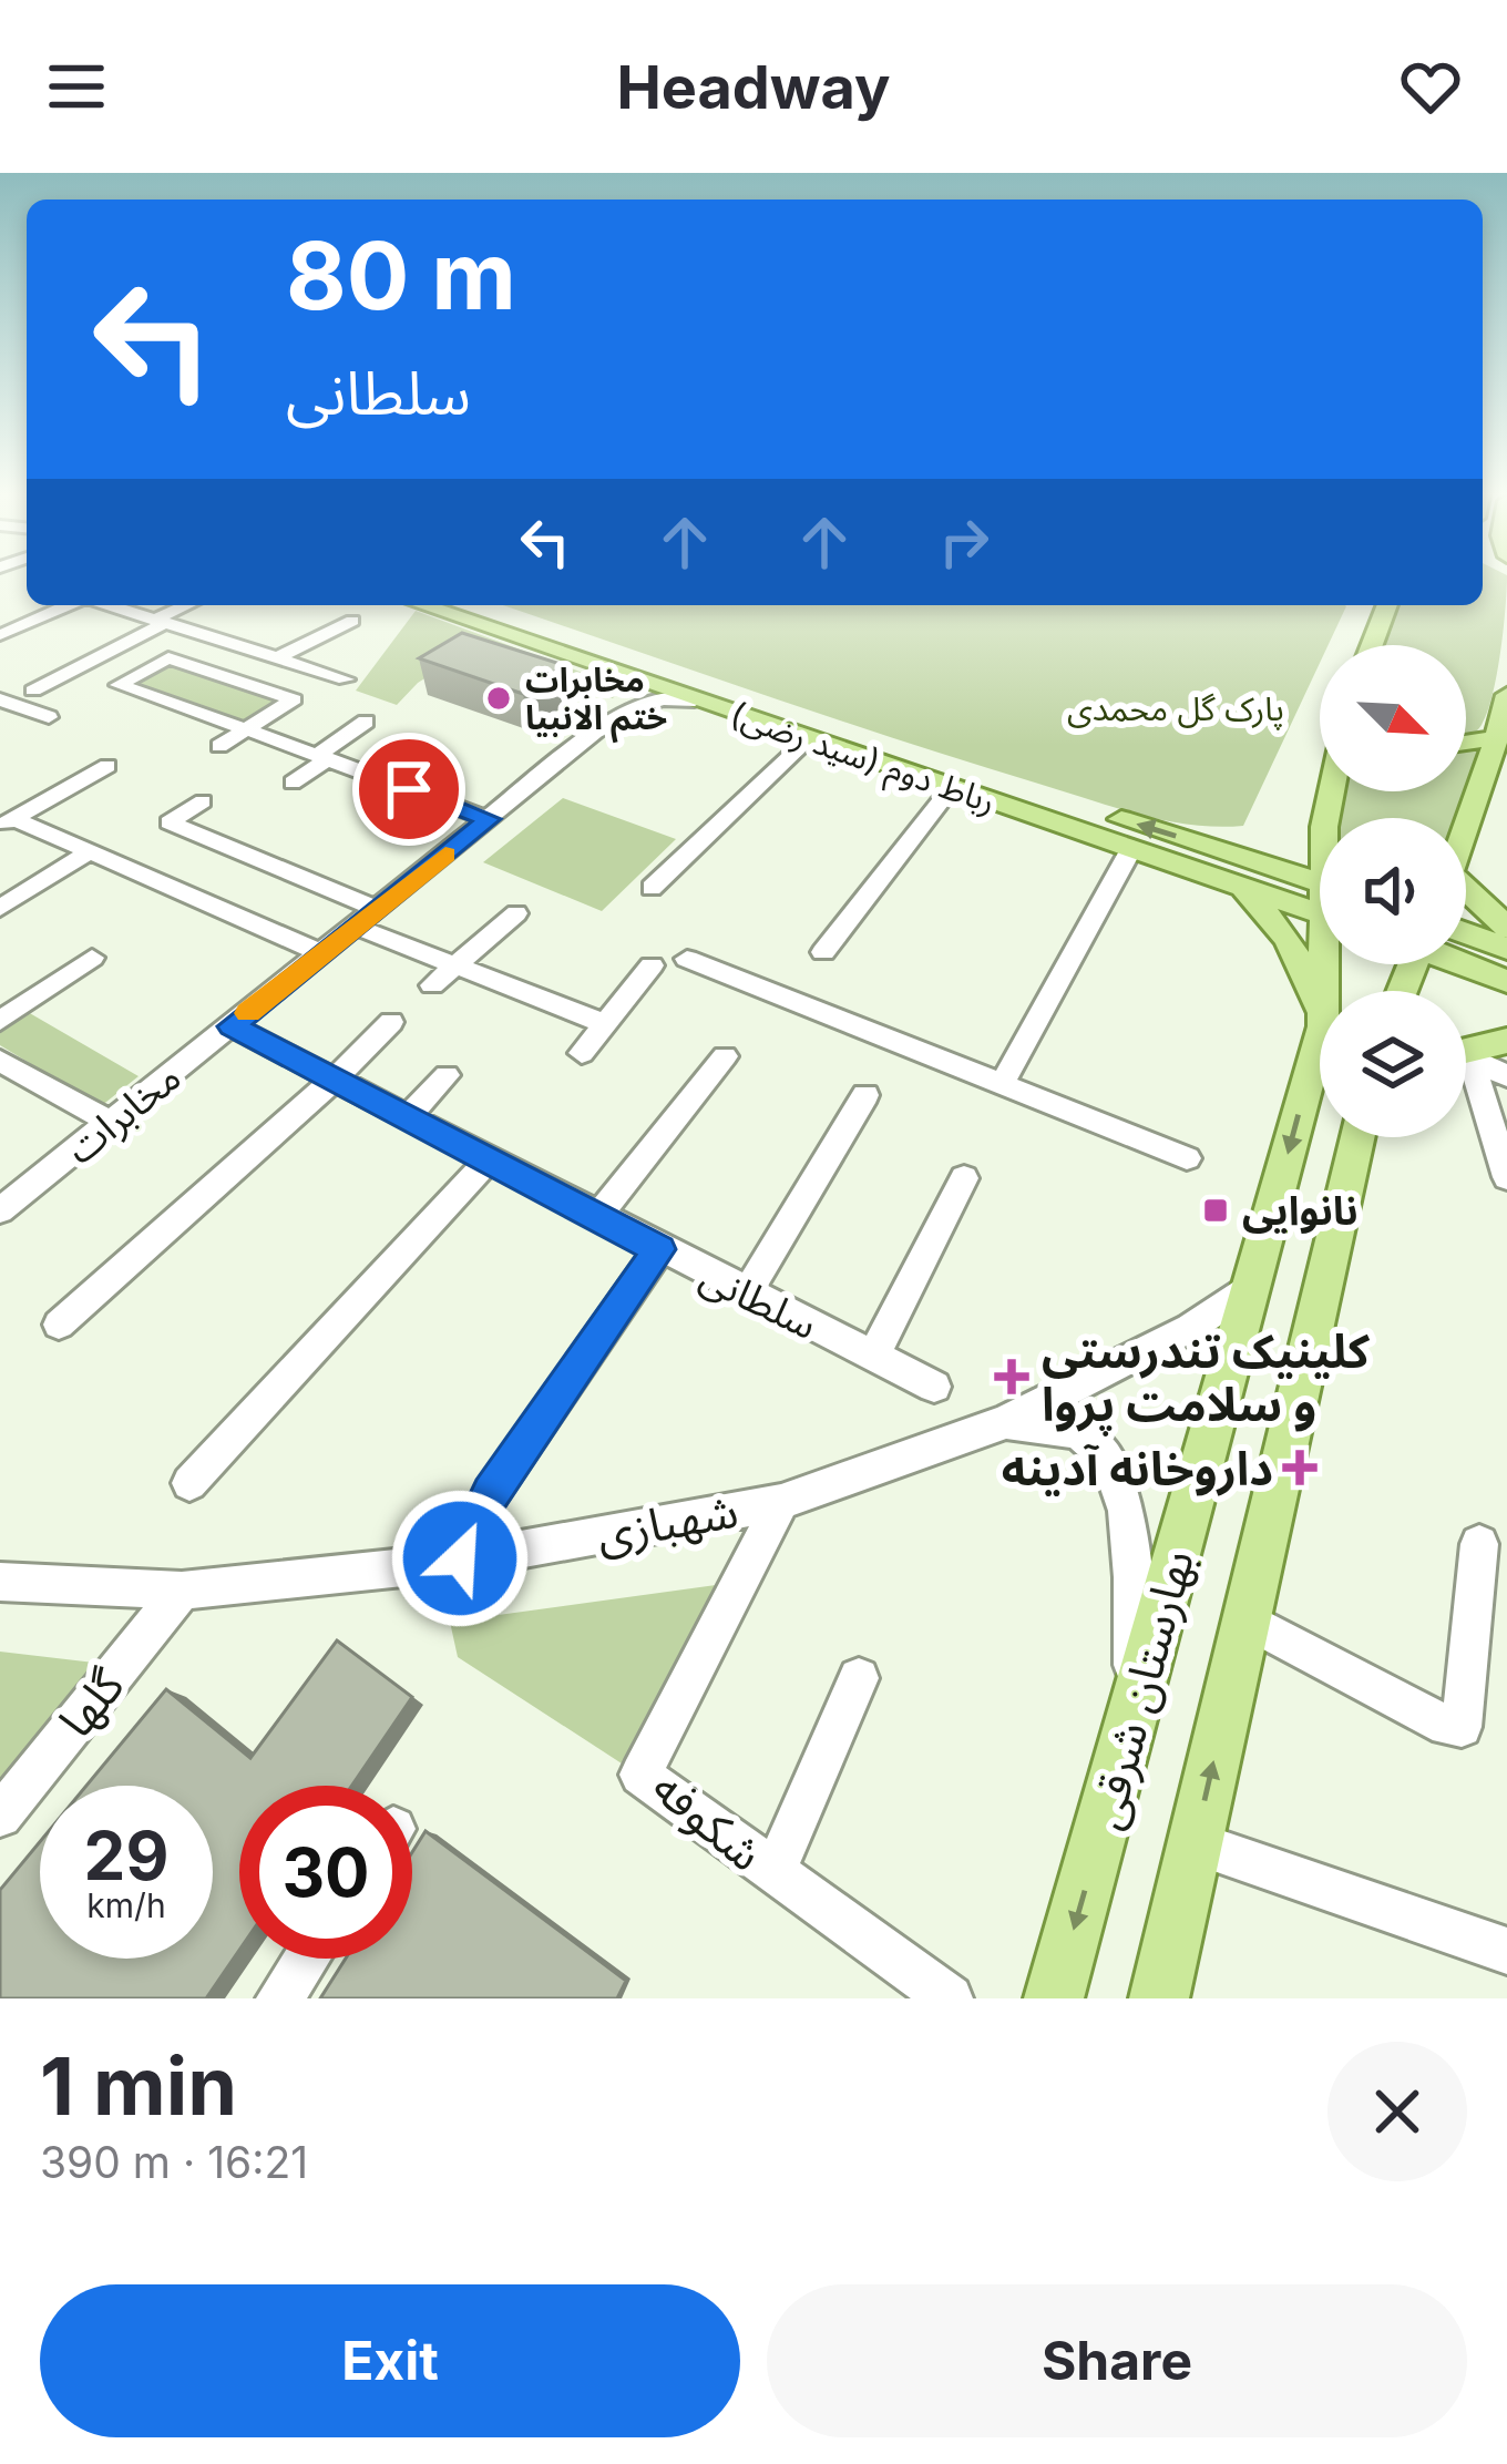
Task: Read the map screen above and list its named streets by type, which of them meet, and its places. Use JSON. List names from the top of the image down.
{
  "streets": {
    "main road": ["رباط دوم (سید رضی)", "بهارستان شرقی"],
    "street": [
      "مخابرات",
      "سلطانی",
      "شهبازی",
      "گلها",
      "شکوفه"
    ]
  },
  "crossings": [
    ["مخابرات", "سلطانی"],
    ["شهبازی", "بهارستان شرقی"],
    ["شهبازی", "گلها"],
    ["شهبازی", "شکوفه"]
  ],
  "parks": ["پارک گل محمدی"],
  "places": {
    "other": ["مخابرات ختم الانبیا"],
    "transit": ["نانوایی"],
    "health": ["کلینیک تندرستی و سلامت پروا", "داروخانه آدینه"]
  },
  "north": "bottom right",
  "page": {
    "header": "Headway",
    "turn": ["80 m", "سلطانی"],
    "speed": "29 km/h",
    "limit": "30",
    "heading": ["1 min", "390 m · 16:21"],
    "buttons": ["Exit", "Share"]
  }
}
